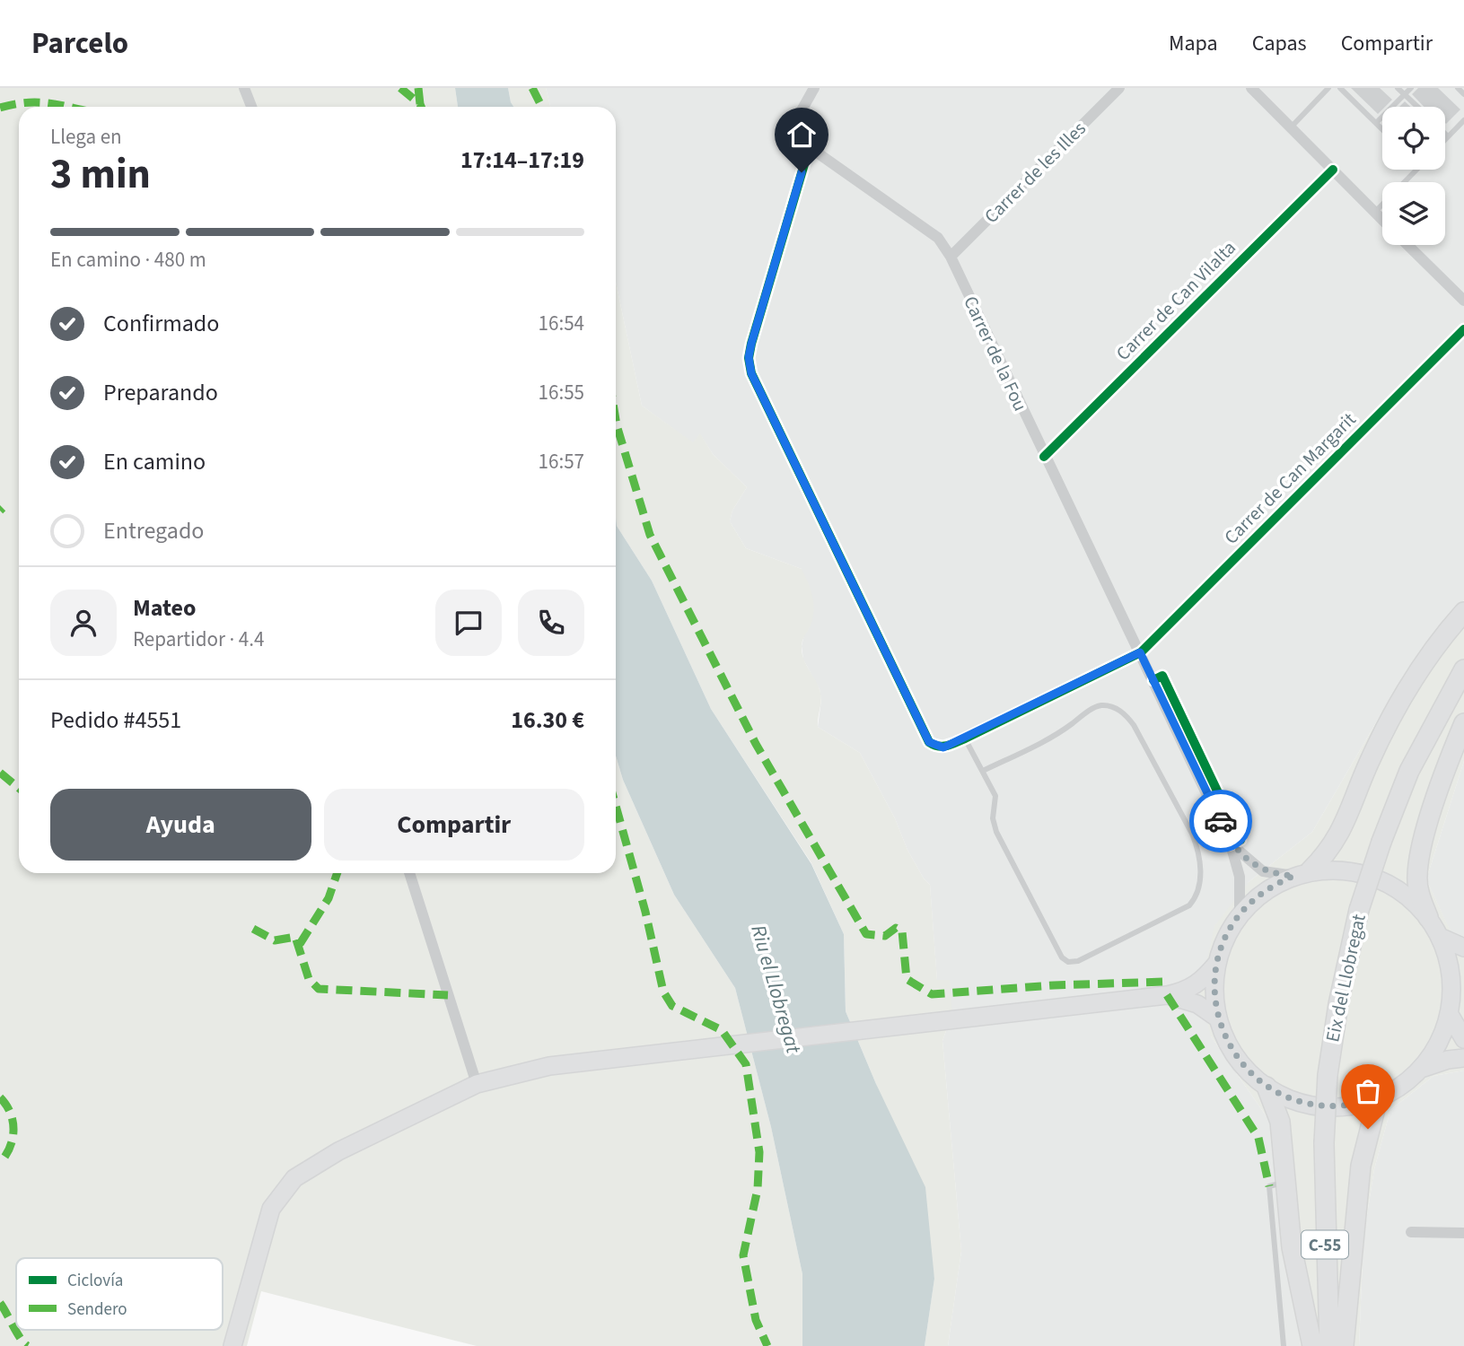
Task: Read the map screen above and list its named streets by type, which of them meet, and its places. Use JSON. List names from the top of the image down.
{
  "streets": {
    "highway": ["Eix del Llobregat", "C-55"],
    "street": [
      "Carrer de les Illes",
      "Carrer de Can Vilalta",
      "Carrer de la Fou",
      "Carrer de Can Margarit"
    ]
  },
  "crossings": [
    ["Carrer de les Illes", "Carrer de la Fou"],
    ["Carrer de Can Vilalta", "Carrer de la Fou"],
    ["Carrer de la Fou", "Carrer de Can Margarit"]
  ],
  "water": ["Riu el Llobregat"],
  "legend": ["Ciclovía", "Sendero"],
  "page": {
    "header": "Parcelo",
    "nav": ["Mapa", "Capas", "Compartir"],
    "heading": ["3 min", "Llega en", "17:14–17:19"],
    "panel": [
      "Mateo",
      "Repartidor · 4.4",
      "Pedido #4551",
      "16.30 €"
    ],
    "bar": "En camino · 480 m",
    "list": [
      ["Confirmado", "16:54"],
      ["Preparando", "16:55"],
      ["En camino", "16:57"],
      "Entregado"
    ],
    "buttons": ["Ayuda", "Compartir"]
  }
}
